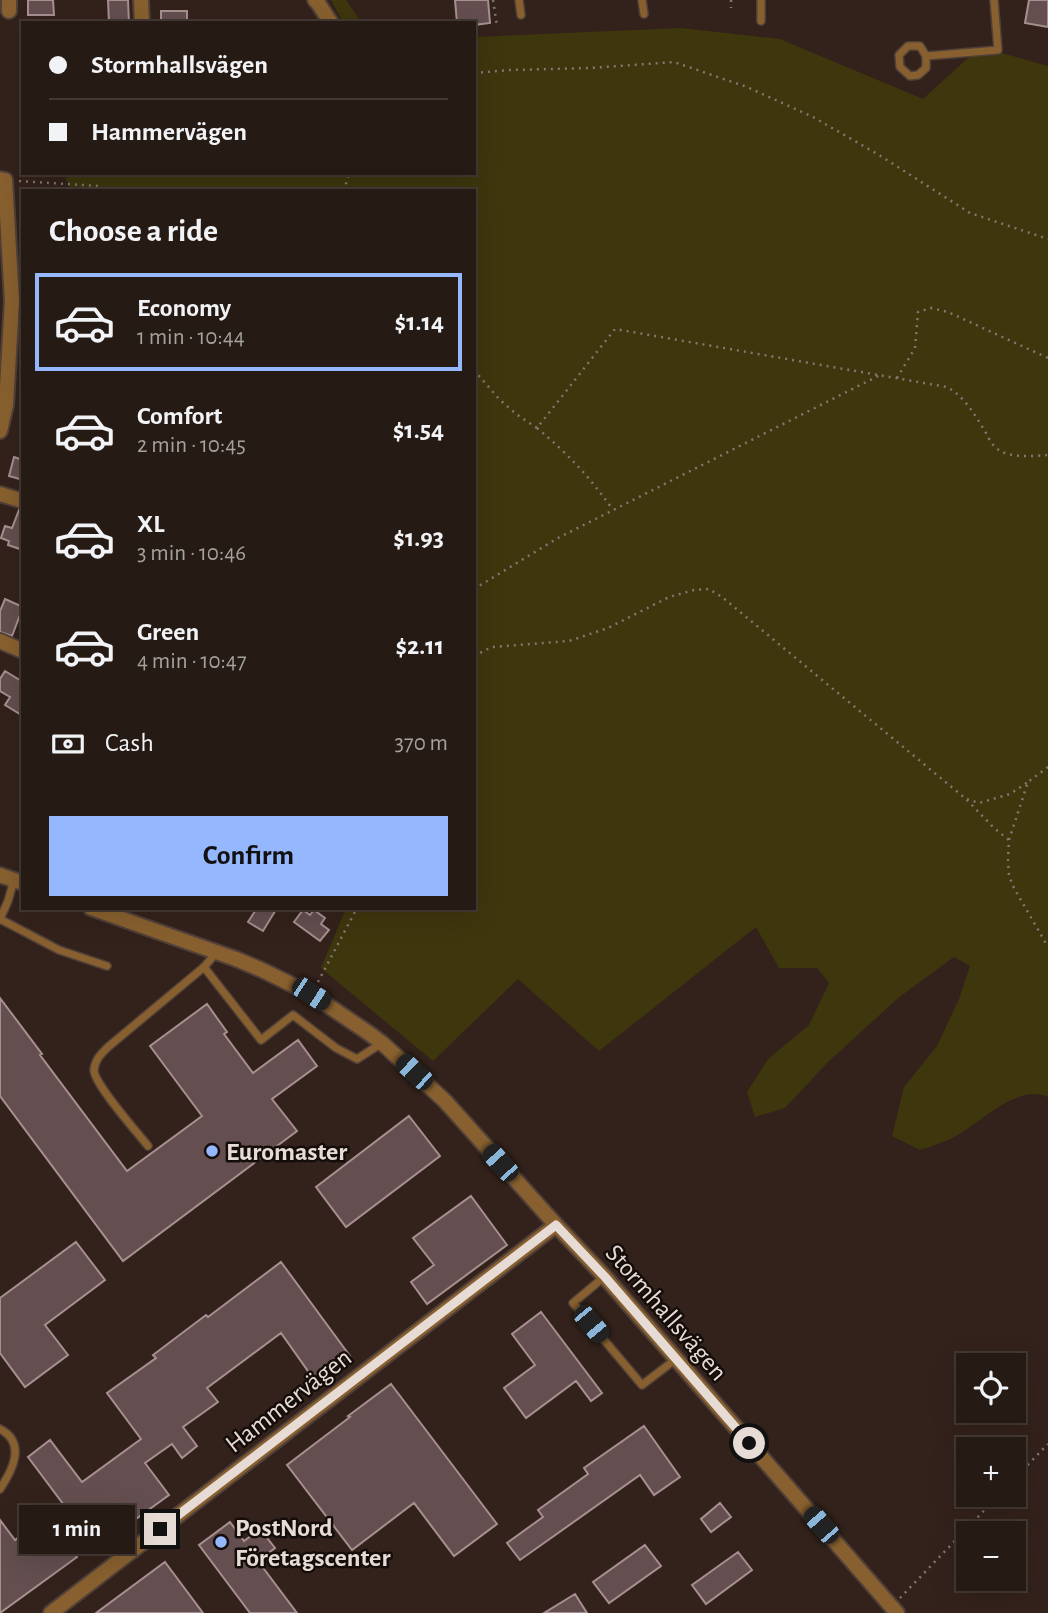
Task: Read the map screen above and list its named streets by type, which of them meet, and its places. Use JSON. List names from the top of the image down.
{
  "streets": {
    "street": ["Stormhallsvägen", "Hammervägen"]
  },
  "crossings": [
    ["Stormhallsvägen", "Hammervägen"]
  ],
  "places": ["Euromaster", "PostNord Företagscenter"],
  "page": {
    "banner": ["Stormhallsvägen", "Hammervägen"],
    "heading": "Choose a ride",
    "list": [
      {
        "name": "Economy",
        "note": "1 min · 10:44",
        "value": "$1.14"
      },
      {
        "name": "Comfort",
        "note": "2 min · 10:45",
        "value": "$1.54"
      },
      {
        "name": "XL",
        "note": "3 min · 10:46",
        "value": "$1.93"
      },
      {
        "name": "Green",
        "note": "4 min · 10:47",
        "value": "$2.11"
      }
    ],
    "pay": ["Cash", "370 m"],
    "buttons": "Confirm",
    "map_buttons": ["+", "−"],
    "bubble": "1 min"
  }
}
